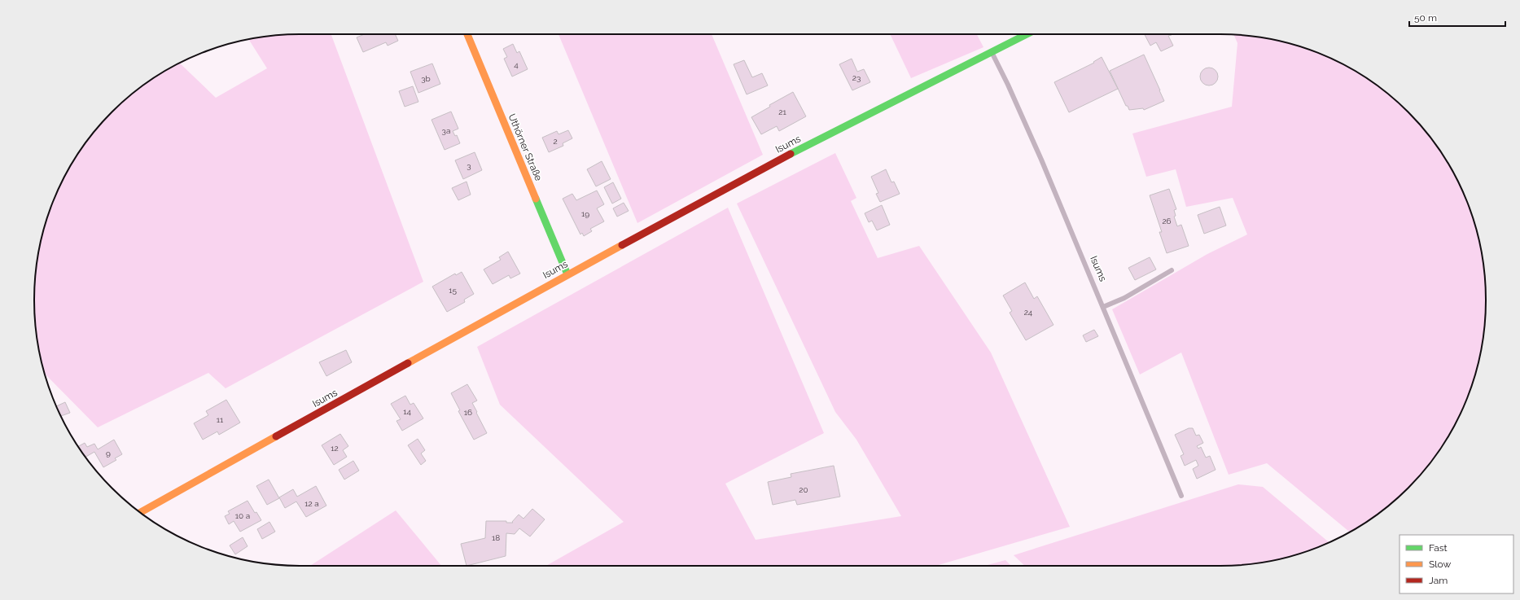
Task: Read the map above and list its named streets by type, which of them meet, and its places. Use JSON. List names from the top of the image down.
{
  "streets": {
    "main road": ["Isums", "Uthörner Straße"]
  },
  "crossings": [
    ["Isums", "Uthörner Straße"]
  ],
  "house_numbers": [
    "4",
    "23",
    "3b",
    "21",
    "3a",
    "2",
    "3",
    "19",
    "26",
    "15",
    "24",
    "14",
    "16",
    "11",
    "12",
    "9",
    "20",
    "12 a",
    "10 a",
    "18"
  ],
  "legend": ["Fast", "Slow", "Jam"],
  "scale_bar": "50 m"
}
